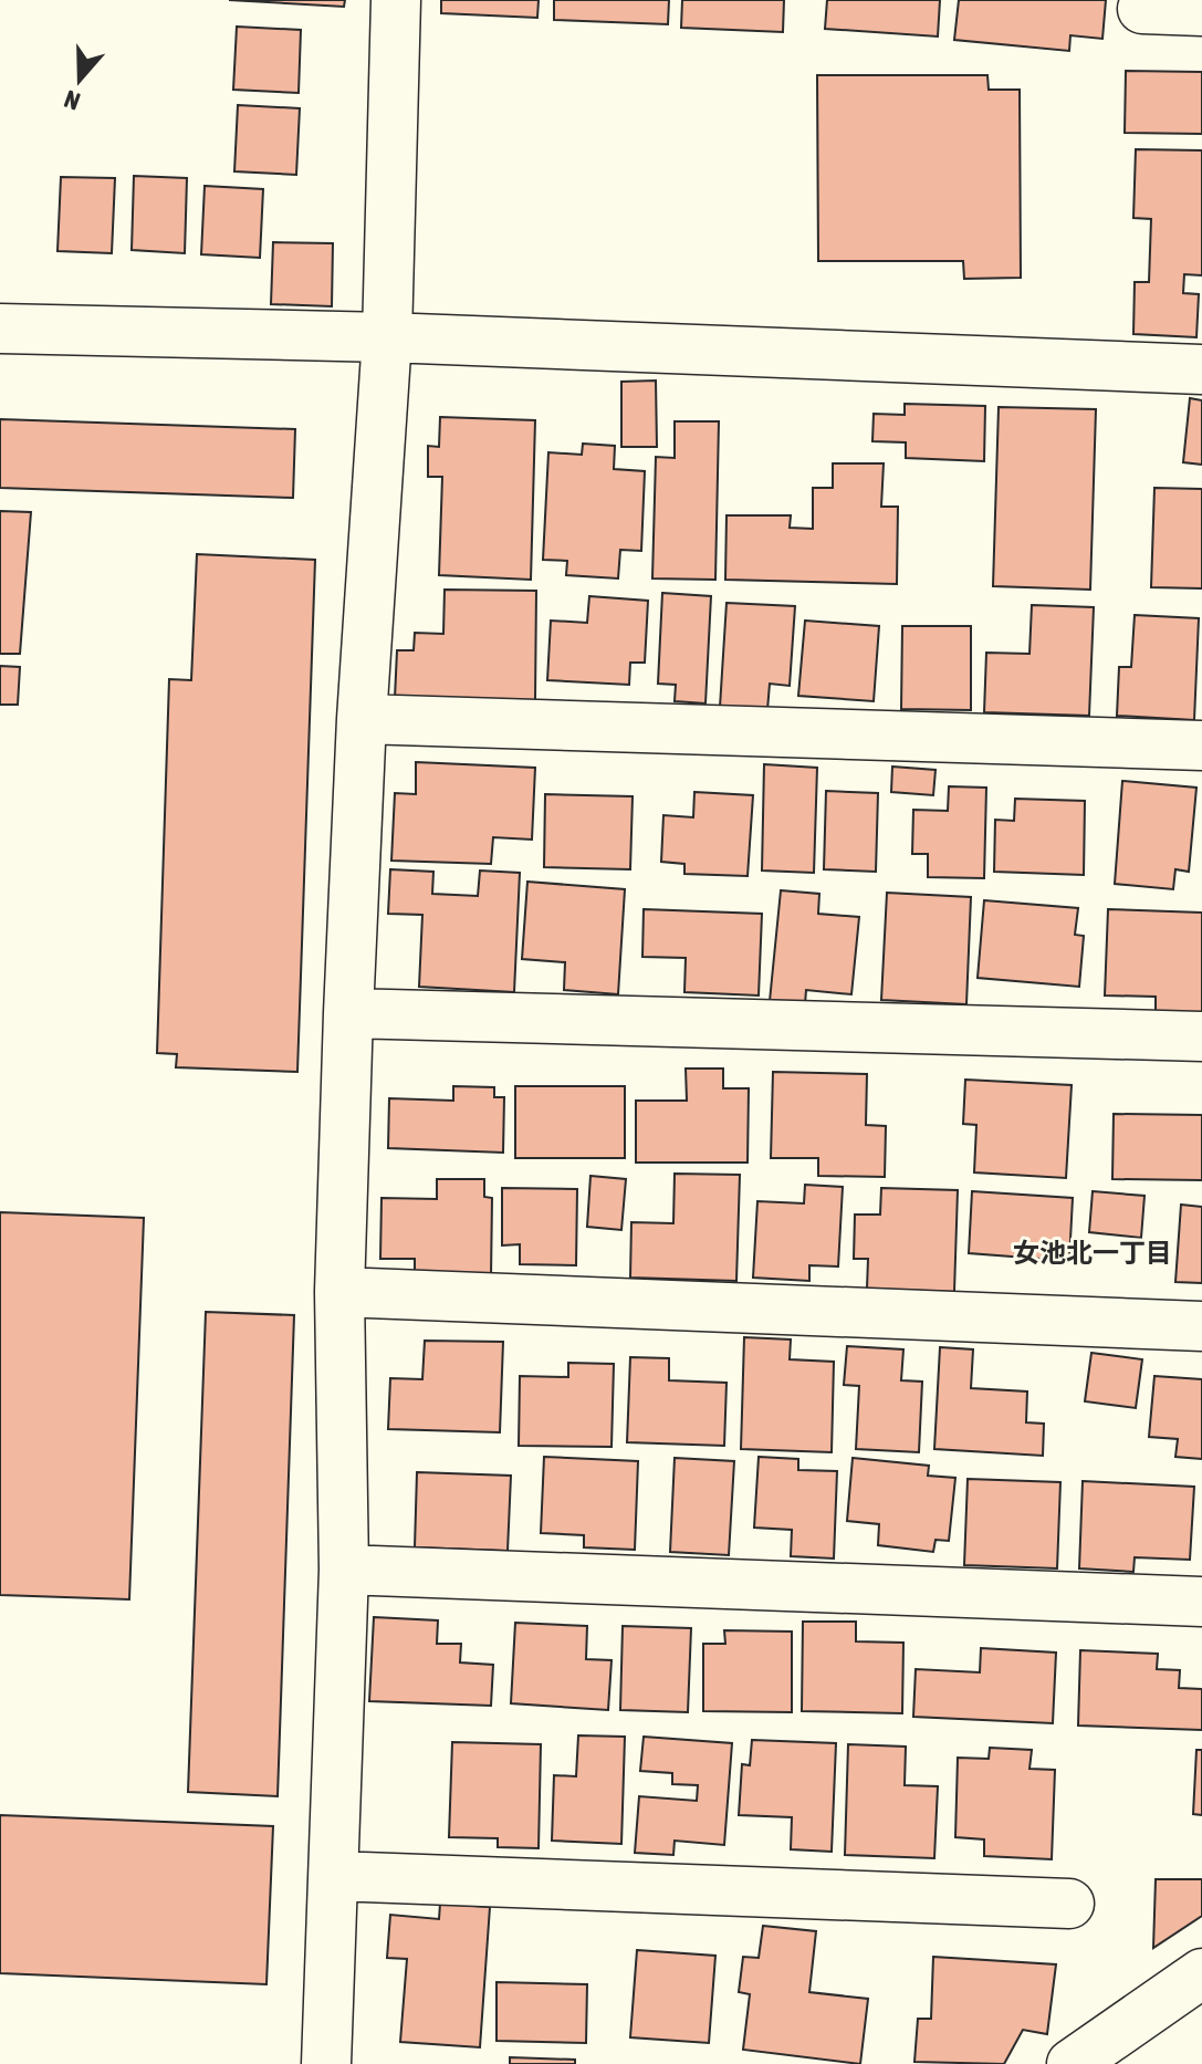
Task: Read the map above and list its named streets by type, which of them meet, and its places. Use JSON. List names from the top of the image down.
{
  "districts": ["女池北一丁目"],
  "north": "bottom"
}
